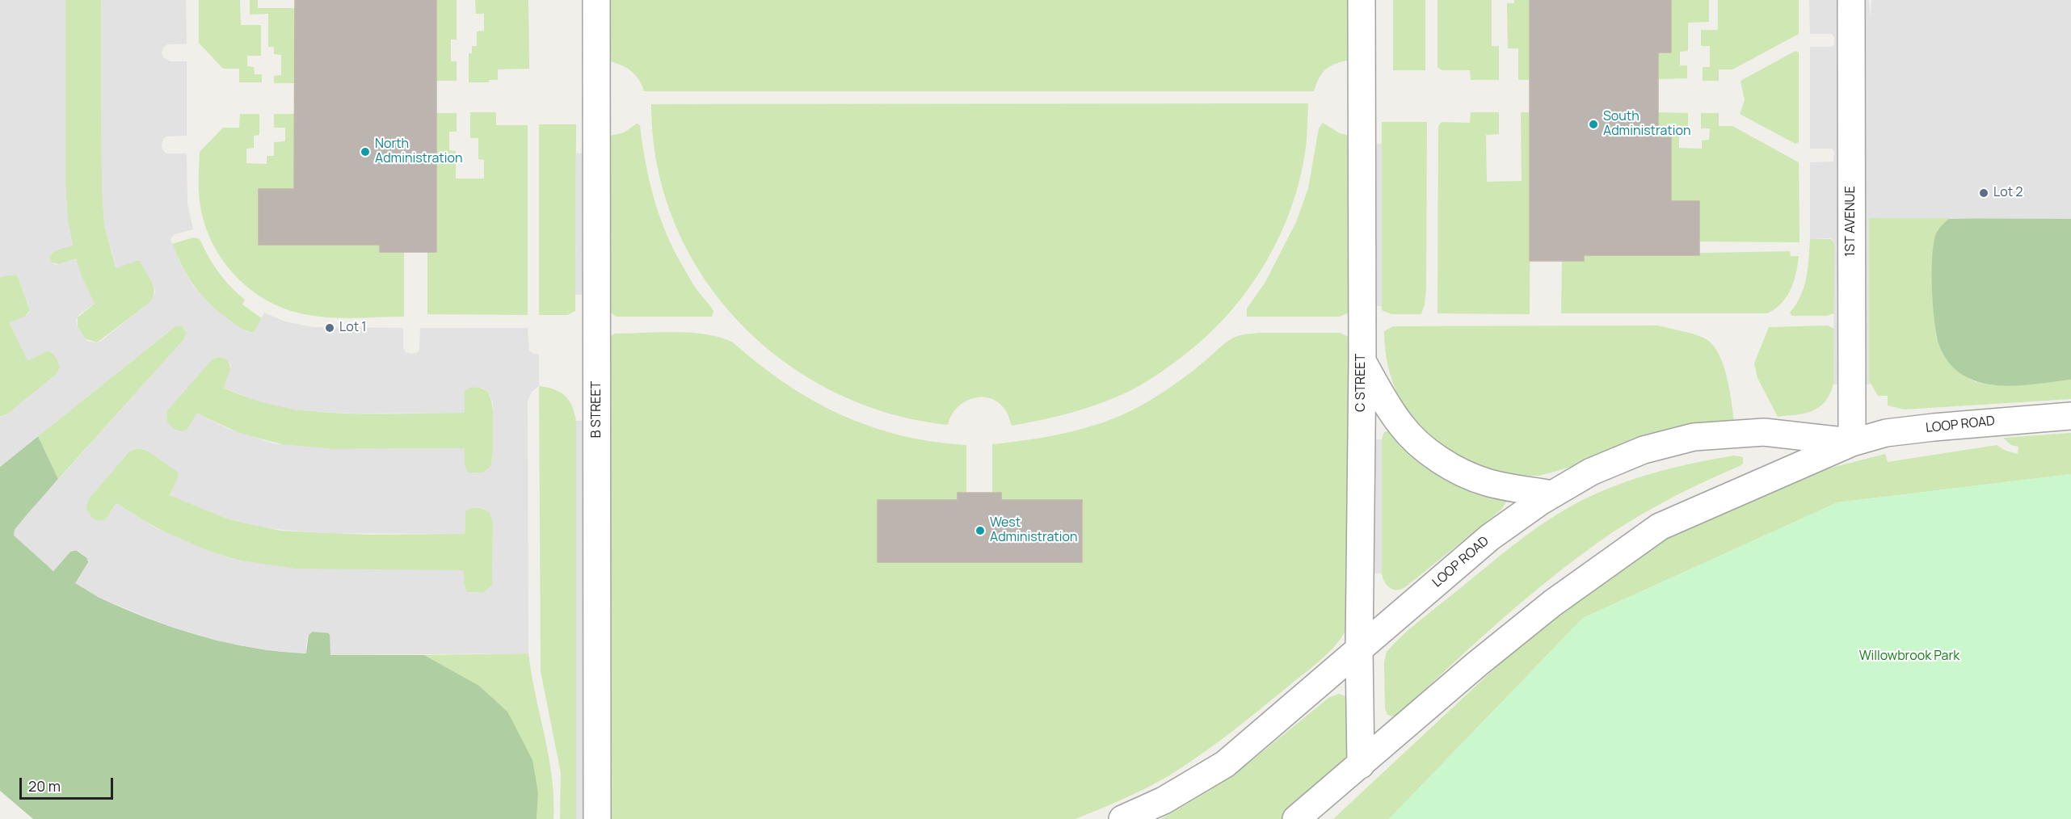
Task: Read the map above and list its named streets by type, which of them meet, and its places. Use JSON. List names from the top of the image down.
{
  "streets": {
    "street": [
      "1ST AVENUE",
      "C STREET",
      "B STREET",
      "LOOP ROAD"
    ]
  },
  "crossings": [
    ["1ST AVENUE", "LOOP ROAD"],
    ["C STREET", "LOOP ROAD"]
  ],
  "parks": ["Willowbrook Park"],
  "places": [
    "South Administration",
    "North Administration",
    "Lot 2",
    "Lot 1",
    "West Administration"
  ],
  "scale_bar": "20 m"
}
